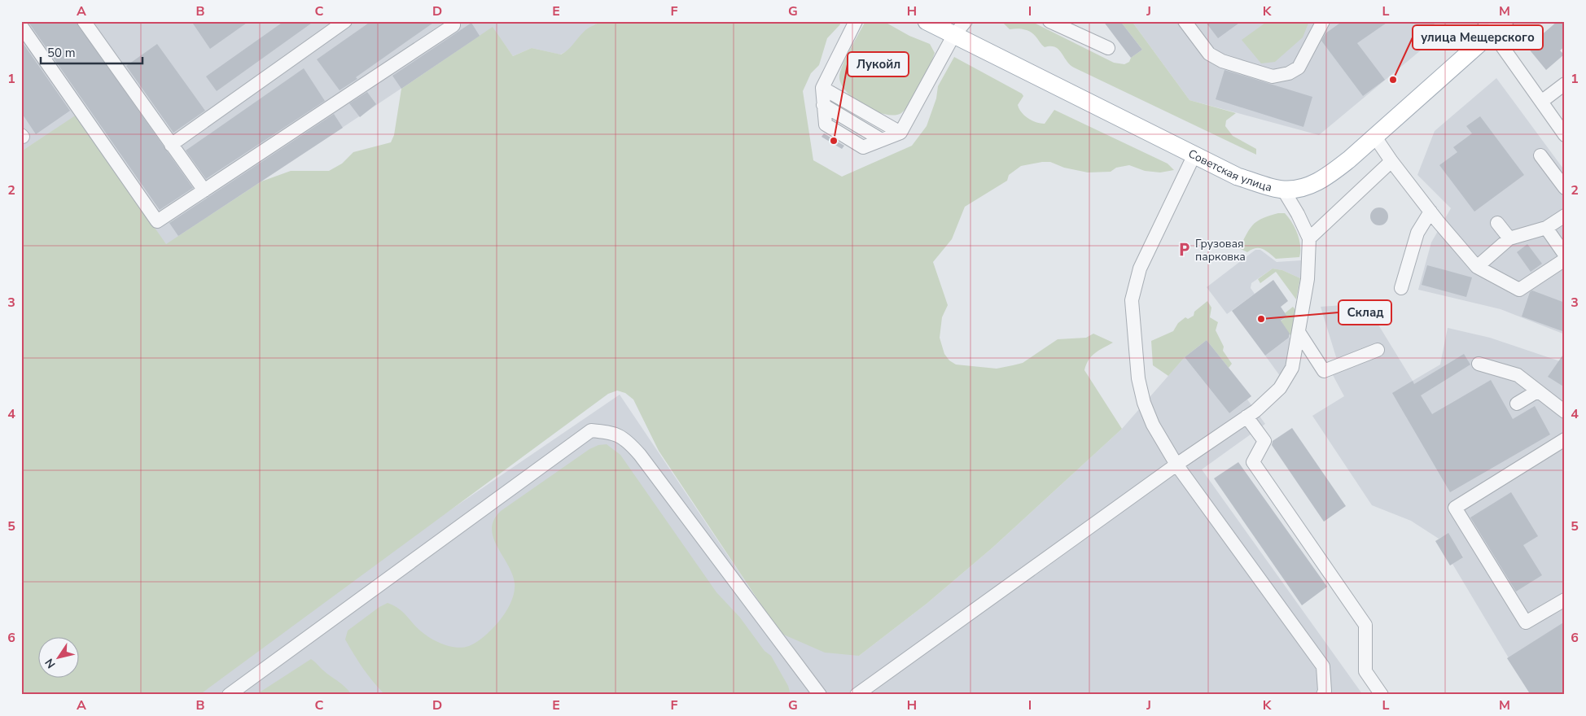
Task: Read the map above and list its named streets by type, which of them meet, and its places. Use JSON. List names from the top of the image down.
{
  "streets": {
    "main road": ["Советская улица"]
  },
  "places": {
    "other": ["улица Мещерского", "Лукойл", "Склад"],
    "parking": ["Грузовая парковка"]
  },
  "scale_bar": "50 m",
  "north": "bottom left",
  "grid": {
    "columns": [
      "A",
      "B",
      "C",
      "D",
      "E",
      "F",
      "G",
      "H",
      "I",
      "J",
      "K",
      "L",
      "M"
    ],
    "rows": [
      "1",
      "2",
      "3",
      "4",
      "5",
      "6"
    ]
  }
}
